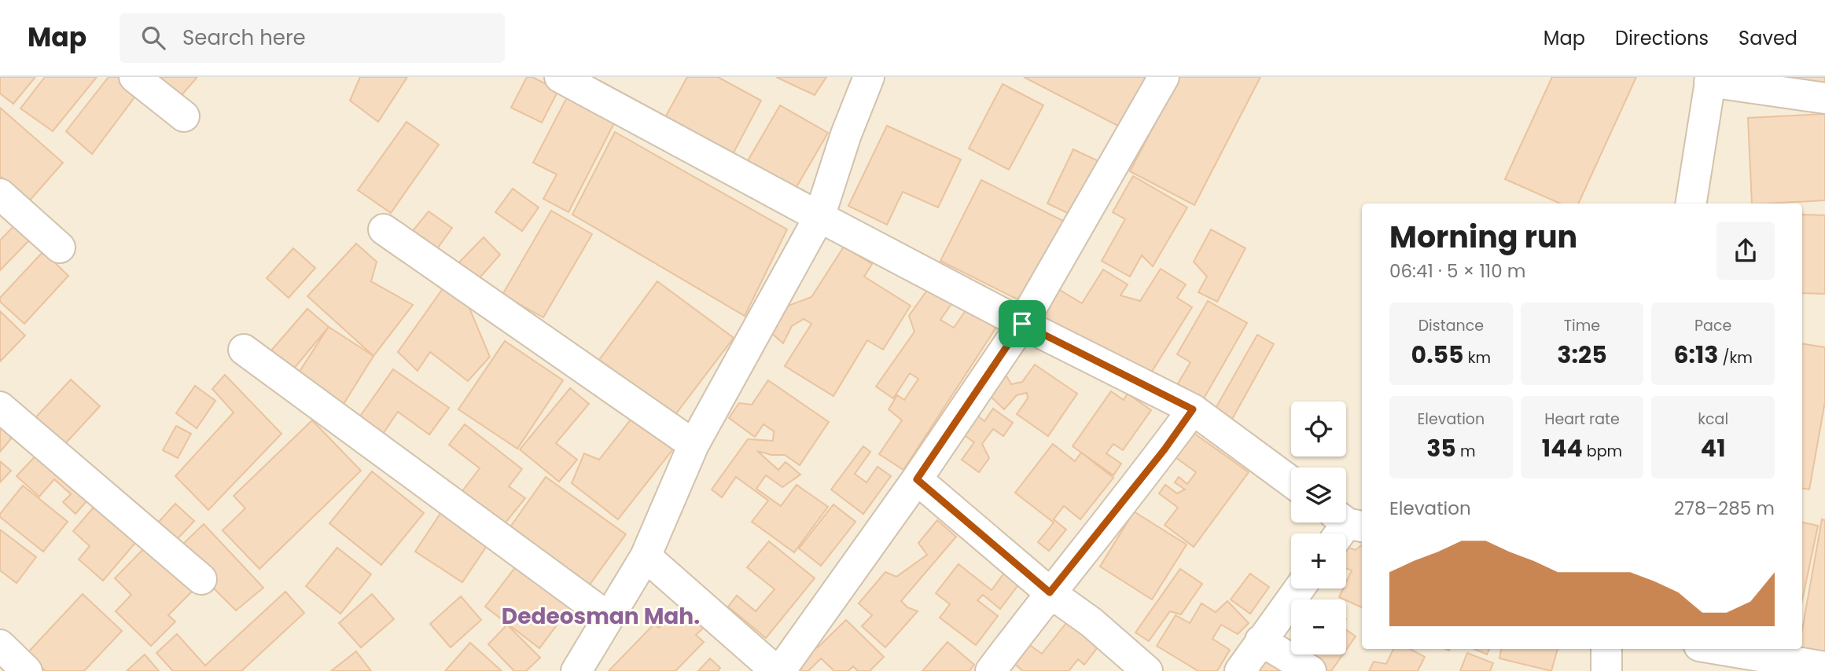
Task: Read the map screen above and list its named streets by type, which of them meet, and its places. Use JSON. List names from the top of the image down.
{
  "districts": ["Dedeosman Mah."],
  "page": {
    "header": "Map",
    "search": "Search here",
    "nav": ["Map", "Directions", "Saved"],
    "heading": ["Morning run", "06:41 · 5 × 110 m"],
    "stats": [
      ["Distance", "0.55 km"],
      ["Time", "3:25"],
      ["Pace", "6:13 /km"],
      ["Elevation", "35 m"],
      ["Heart rate", "144 bpm"],
      ["kcal", "41"]
    ],
    "map_buttons": ["+", "−"],
    "chart": ["Elevation", "278–285 m"]
  }
}
